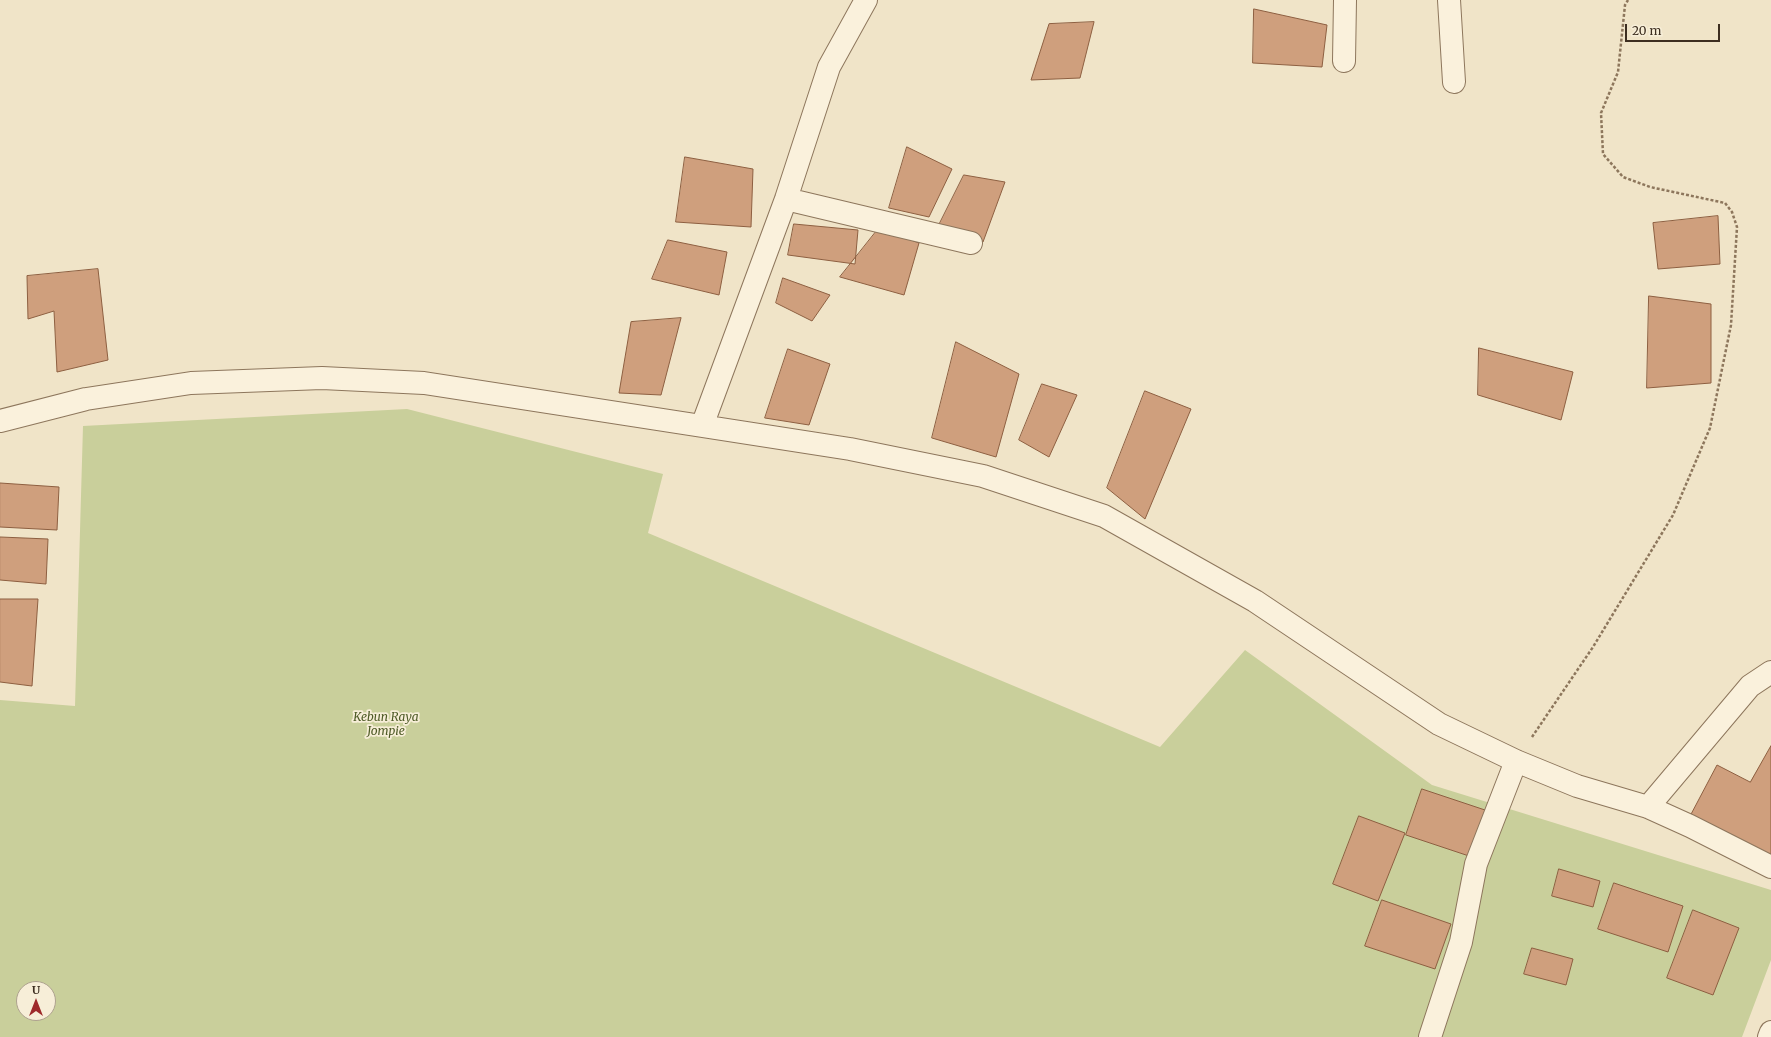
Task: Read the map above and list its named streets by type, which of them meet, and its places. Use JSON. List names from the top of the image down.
{
  "parks": ["Kebun Raya Jompie"],
  "scale_bar": "20 m",
  "north": "top"
}
